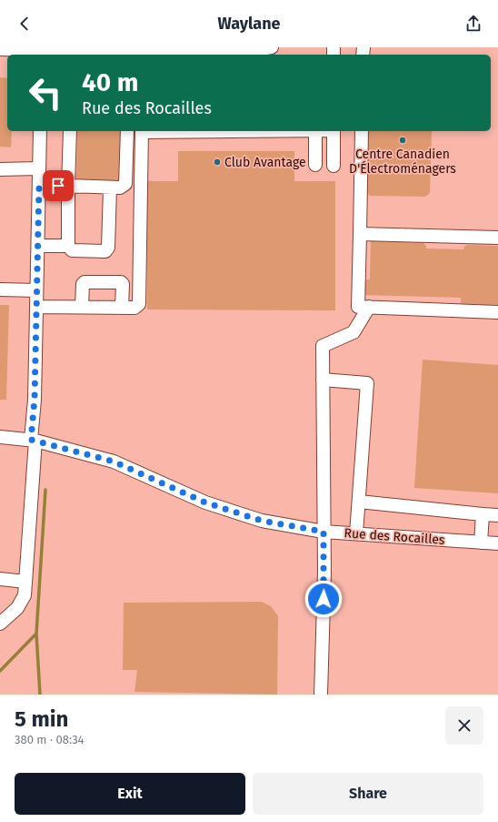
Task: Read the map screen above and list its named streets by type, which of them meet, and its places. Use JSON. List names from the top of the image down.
{
  "streets": {
    "street": ["Rue des Rocailles"]
  },
  "places": ["Centre Canadien D'Électroménagers", "Club Avantage"],
  "page": {
    "header": "Waylane",
    "turn": ["40 m", "Rue des Rocailles"],
    "heading": ["5 min", "380 m · 08:34"],
    "buttons": ["Exit", "Share"]
  }
}
